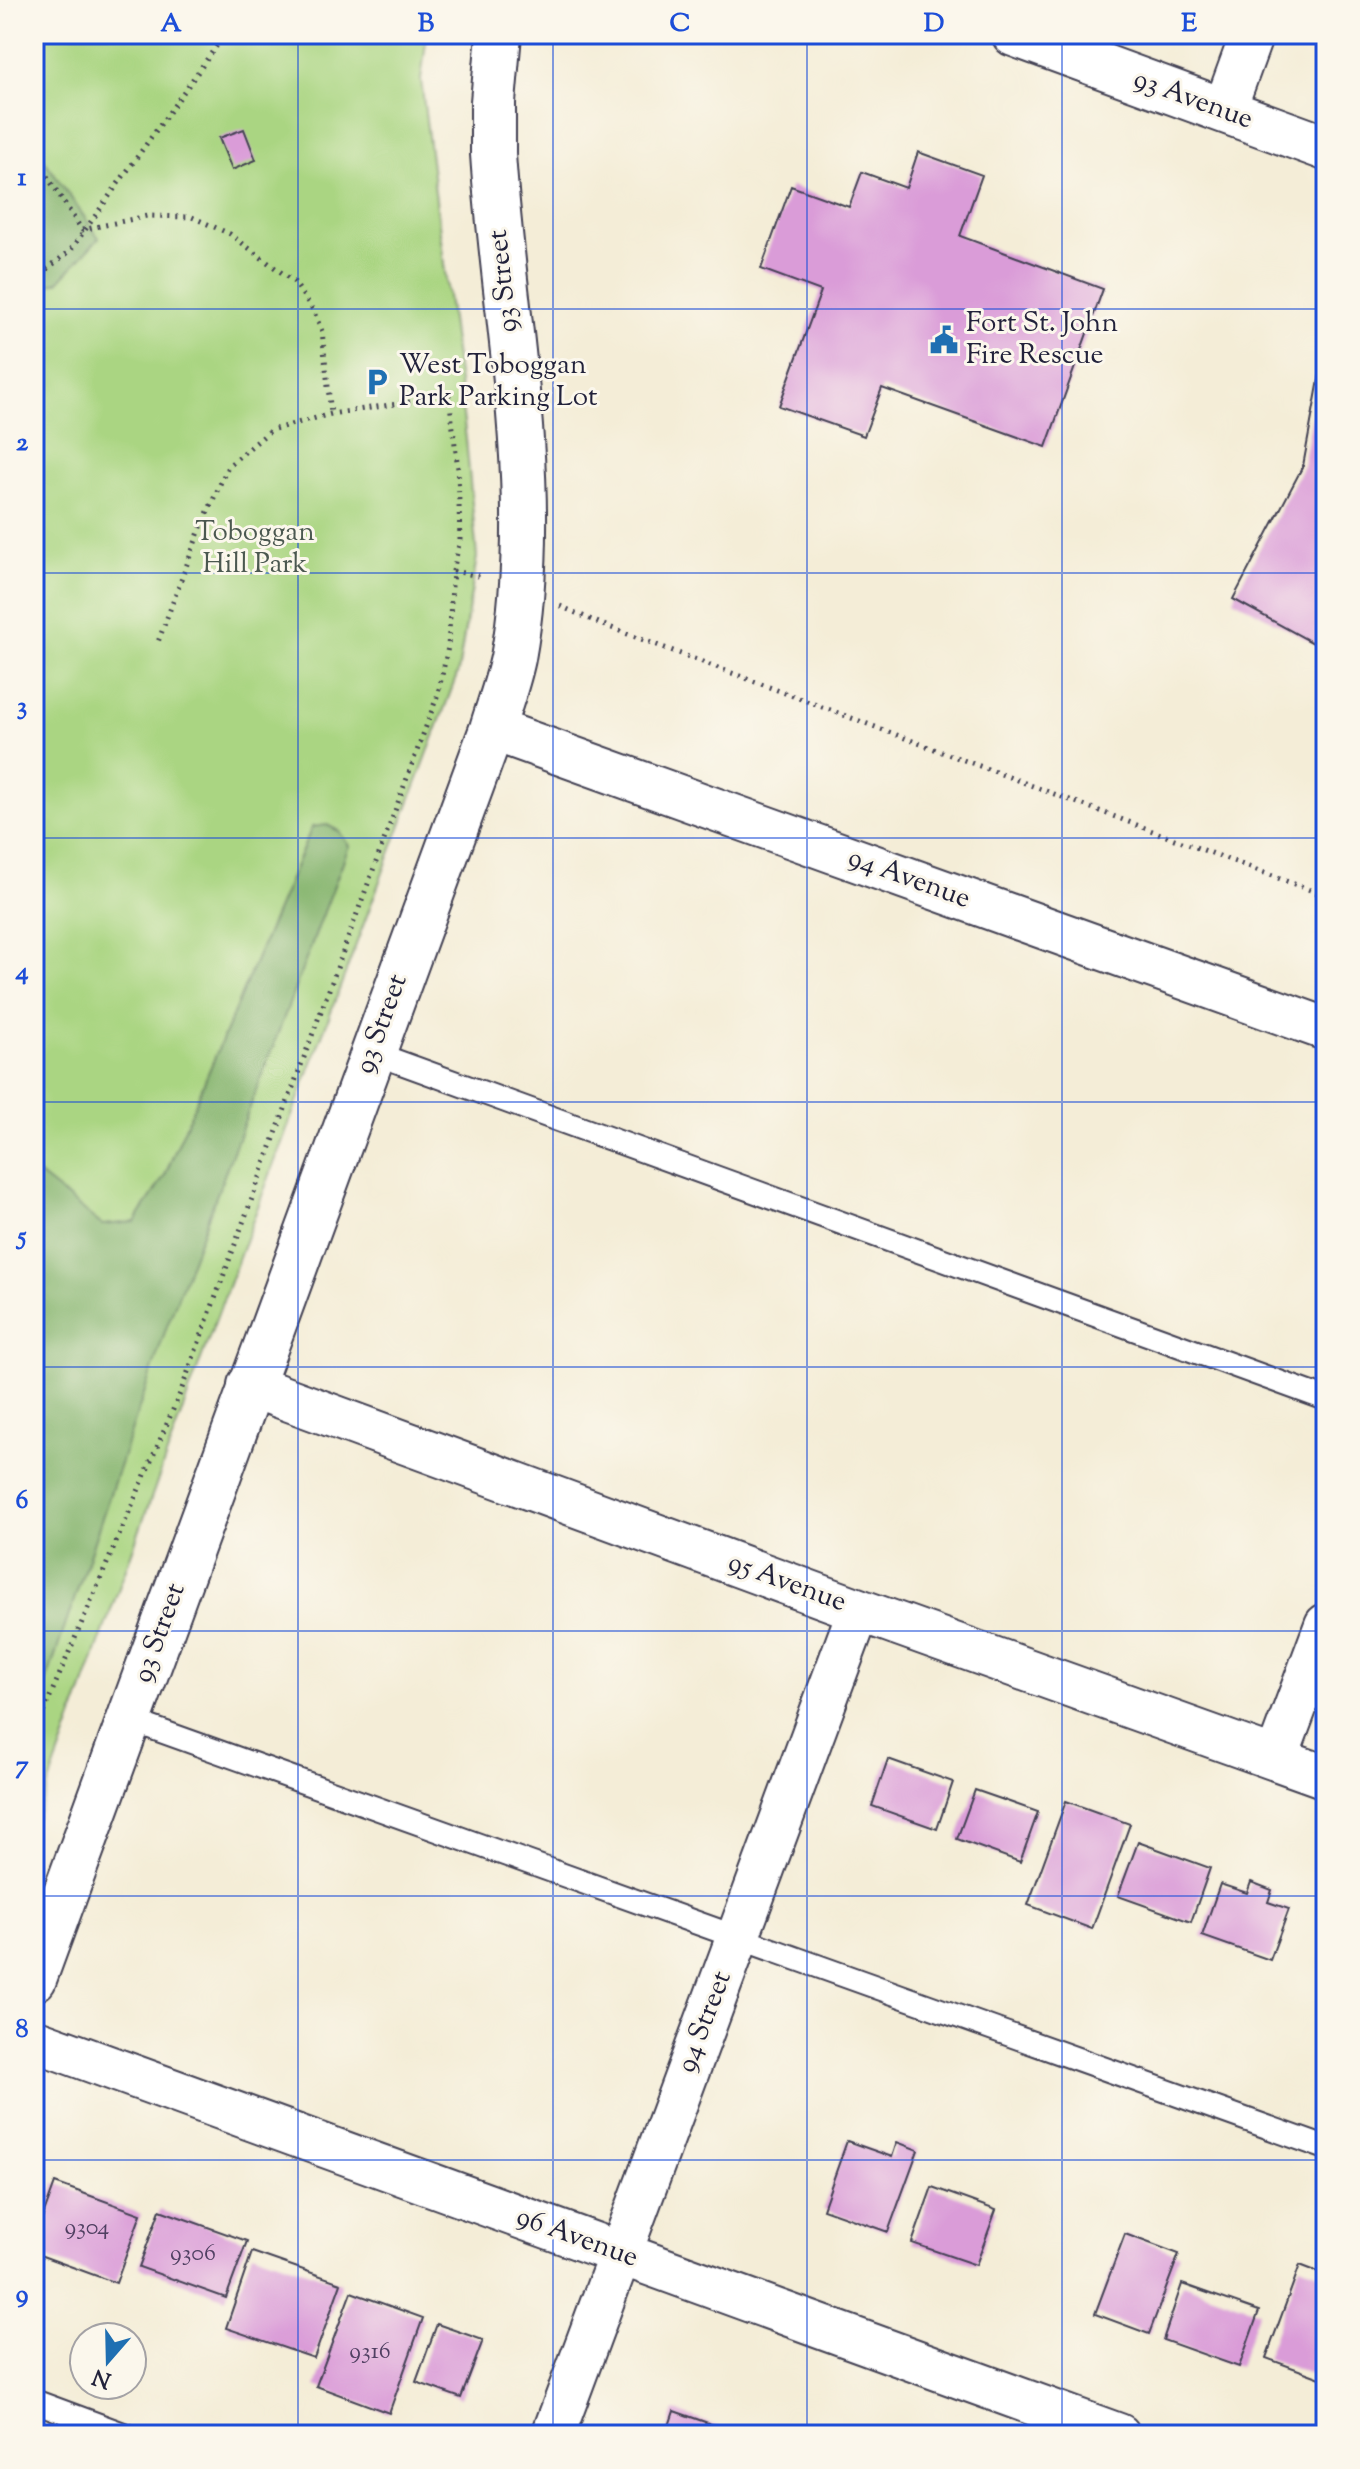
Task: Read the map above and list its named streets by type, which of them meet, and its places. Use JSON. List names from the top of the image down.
{
  "streets": {
    "street": [
      "93 Avenue",
      "93 Street",
      "94 Avenue",
      "95 Avenue",
      "94 Street",
      "96 Avenue"
    ]
  },
  "crossings": [
    ["93 Street", "94 Avenue"],
    ["93 Street", "95 Avenue"],
    ["95 Avenue", "94 Street"],
    ["94 Street", "96 Avenue"]
  ],
  "parks": ["Toboggan Hill Park"],
  "places": {
    "public building": ["Fort St. John Fire Rescue"],
    "parking": ["West Toboggan Park Parking Lot"]
  },
  "house_numbers": ["9304", "9306", "9316"],
  "north": "bottom",
  "grid": {
    "columns": [
      "A",
      "B",
      "C",
      "D",
      "E"
    ],
    "rows": [
      "1",
      "2",
      "3",
      "4",
      "5",
      "6",
      "7",
      "8",
      "9"
    ]
  }
}
